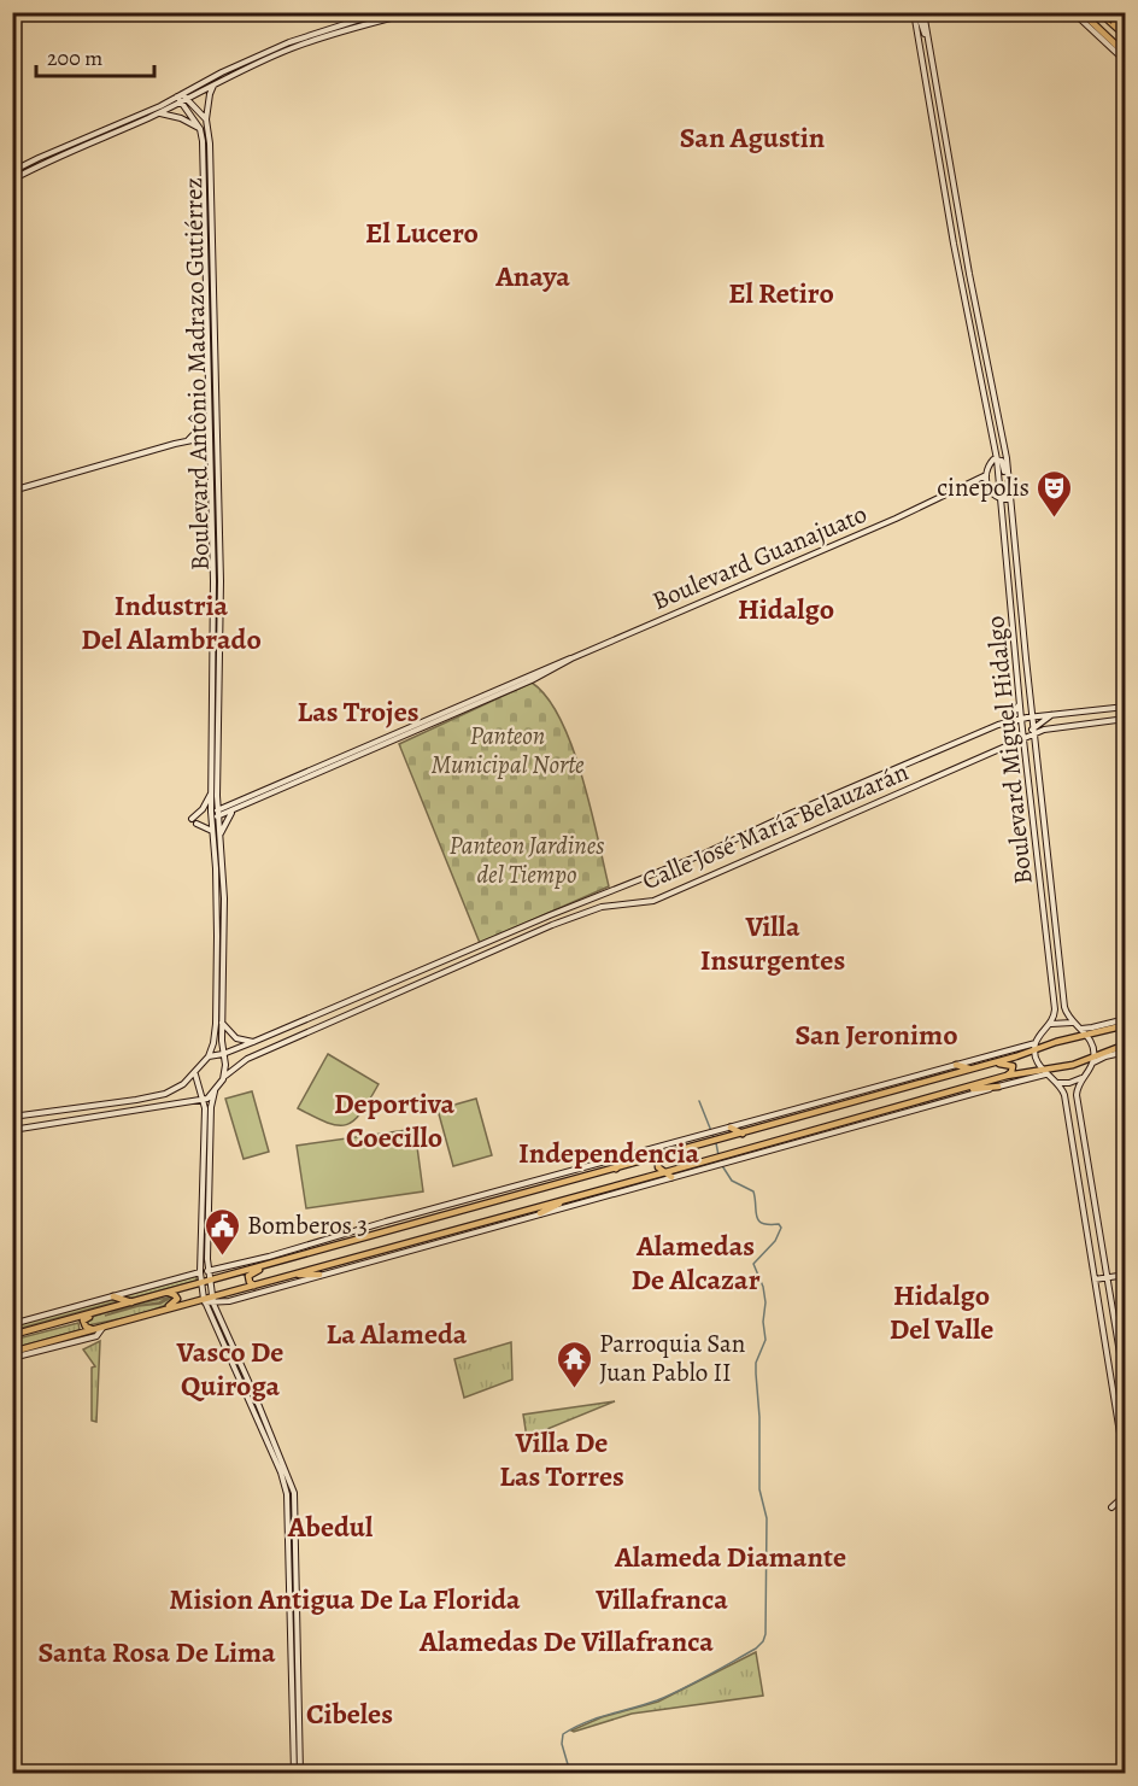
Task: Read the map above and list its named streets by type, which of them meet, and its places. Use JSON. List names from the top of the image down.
{
  "streets": {
    "street": [
      "Boulevard Antônio Madrazo Gutiérrez",
      "Boulevard Guanajuato",
      "Boulevard Miguel Hidalgo",
      "Calle José María Belauzarán"
    ]
  },
  "crossings": [
    ["Boulevard Antônio Madrazo Gutiérrez", "Boulevard Guanajuato"],
    ["Boulevard Antônio Madrazo Gutiérrez", "Calle José María Belauzarán"],
    ["Boulevard Guanajuato", "Boulevard Miguel Hidalgo"],
    ["Boulevard Miguel Hidalgo", "Calle José María Belauzarán"]
  ],
  "districts": [
    "San Agustin",
    "El Lucero",
    "Anaya",
    "El Retiro",
    "Industria Del Alambrado",
    "Hidalgo",
    "Las Trojes",
    "Villa Insurgentes",
    "San Jeronimo",
    "Deportiva Coecillo",
    "Independencia",
    "Alamedas De Alcazar",
    "Hidalgo Del Valle",
    "La Alameda",
    "Vasco De Quiroga",
    "Villa De Las Torres",
    "Abedul",
    "Alameda Diamante",
    "Mision Antigua De La Florida",
    "Villafranca",
    "Alamedas De Villafranca",
    "Santa Rosa De Lima",
    "Cibeles"
  ],
  "parks": ["Panteon Municipal Norte", "Panteon Jardines del Tiempo"],
  "places": {
    "theatre": ["cinepolis"],
    "public building": ["Bomberos 3"],
    "temple": ["Parroquia San Juan Pablo II"]
  },
  "scale_bar": "200 m"
}
